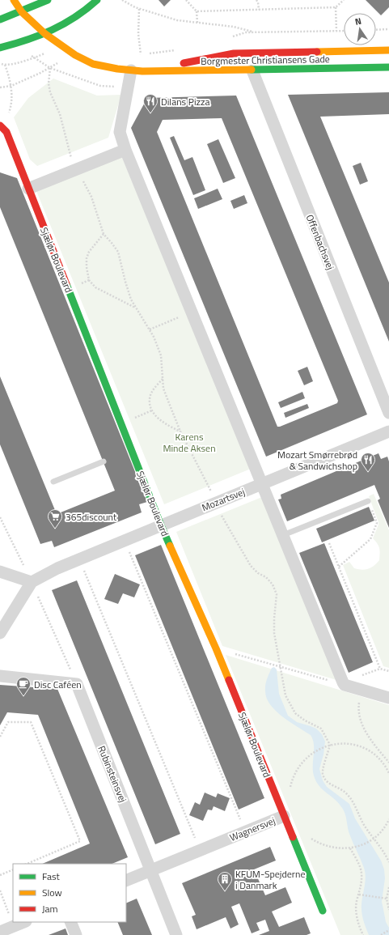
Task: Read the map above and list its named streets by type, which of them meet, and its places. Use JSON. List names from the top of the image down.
{
  "streets": {
    "street": [
      "Borgmester Christiansens Gade",
      "Offenbachsvej",
      "Sjælør Boulevard",
      "Mozartsvej",
      "Rubinsteinsvej",
      "Wagnersvej"
    ]
  },
  "crossings": [
    ["Borgmester Christiansens Gade", "Offenbachsvej"],
    ["Sjælør Boulevard", "Mozartsvej"],
    ["Sjælør Boulevard", "Wagnersvej"],
    ["Rubinsteinsvej", "Wagnersvej"]
  ],
  "parks": ["Karens Minde Aksen"],
  "places": {
    "restaurant": ["Dilans Pizza", "Mozart Smørrebrød & Sandwichshop"],
    "supermarket": ["365discount"],
    "cafe": ["Disc Caféen"],
    "building": ["KFUM-Spejderne i Danmark"]
  },
  "legend": ["Fast", "Slow", "Jam"],
  "north": "top"
}
